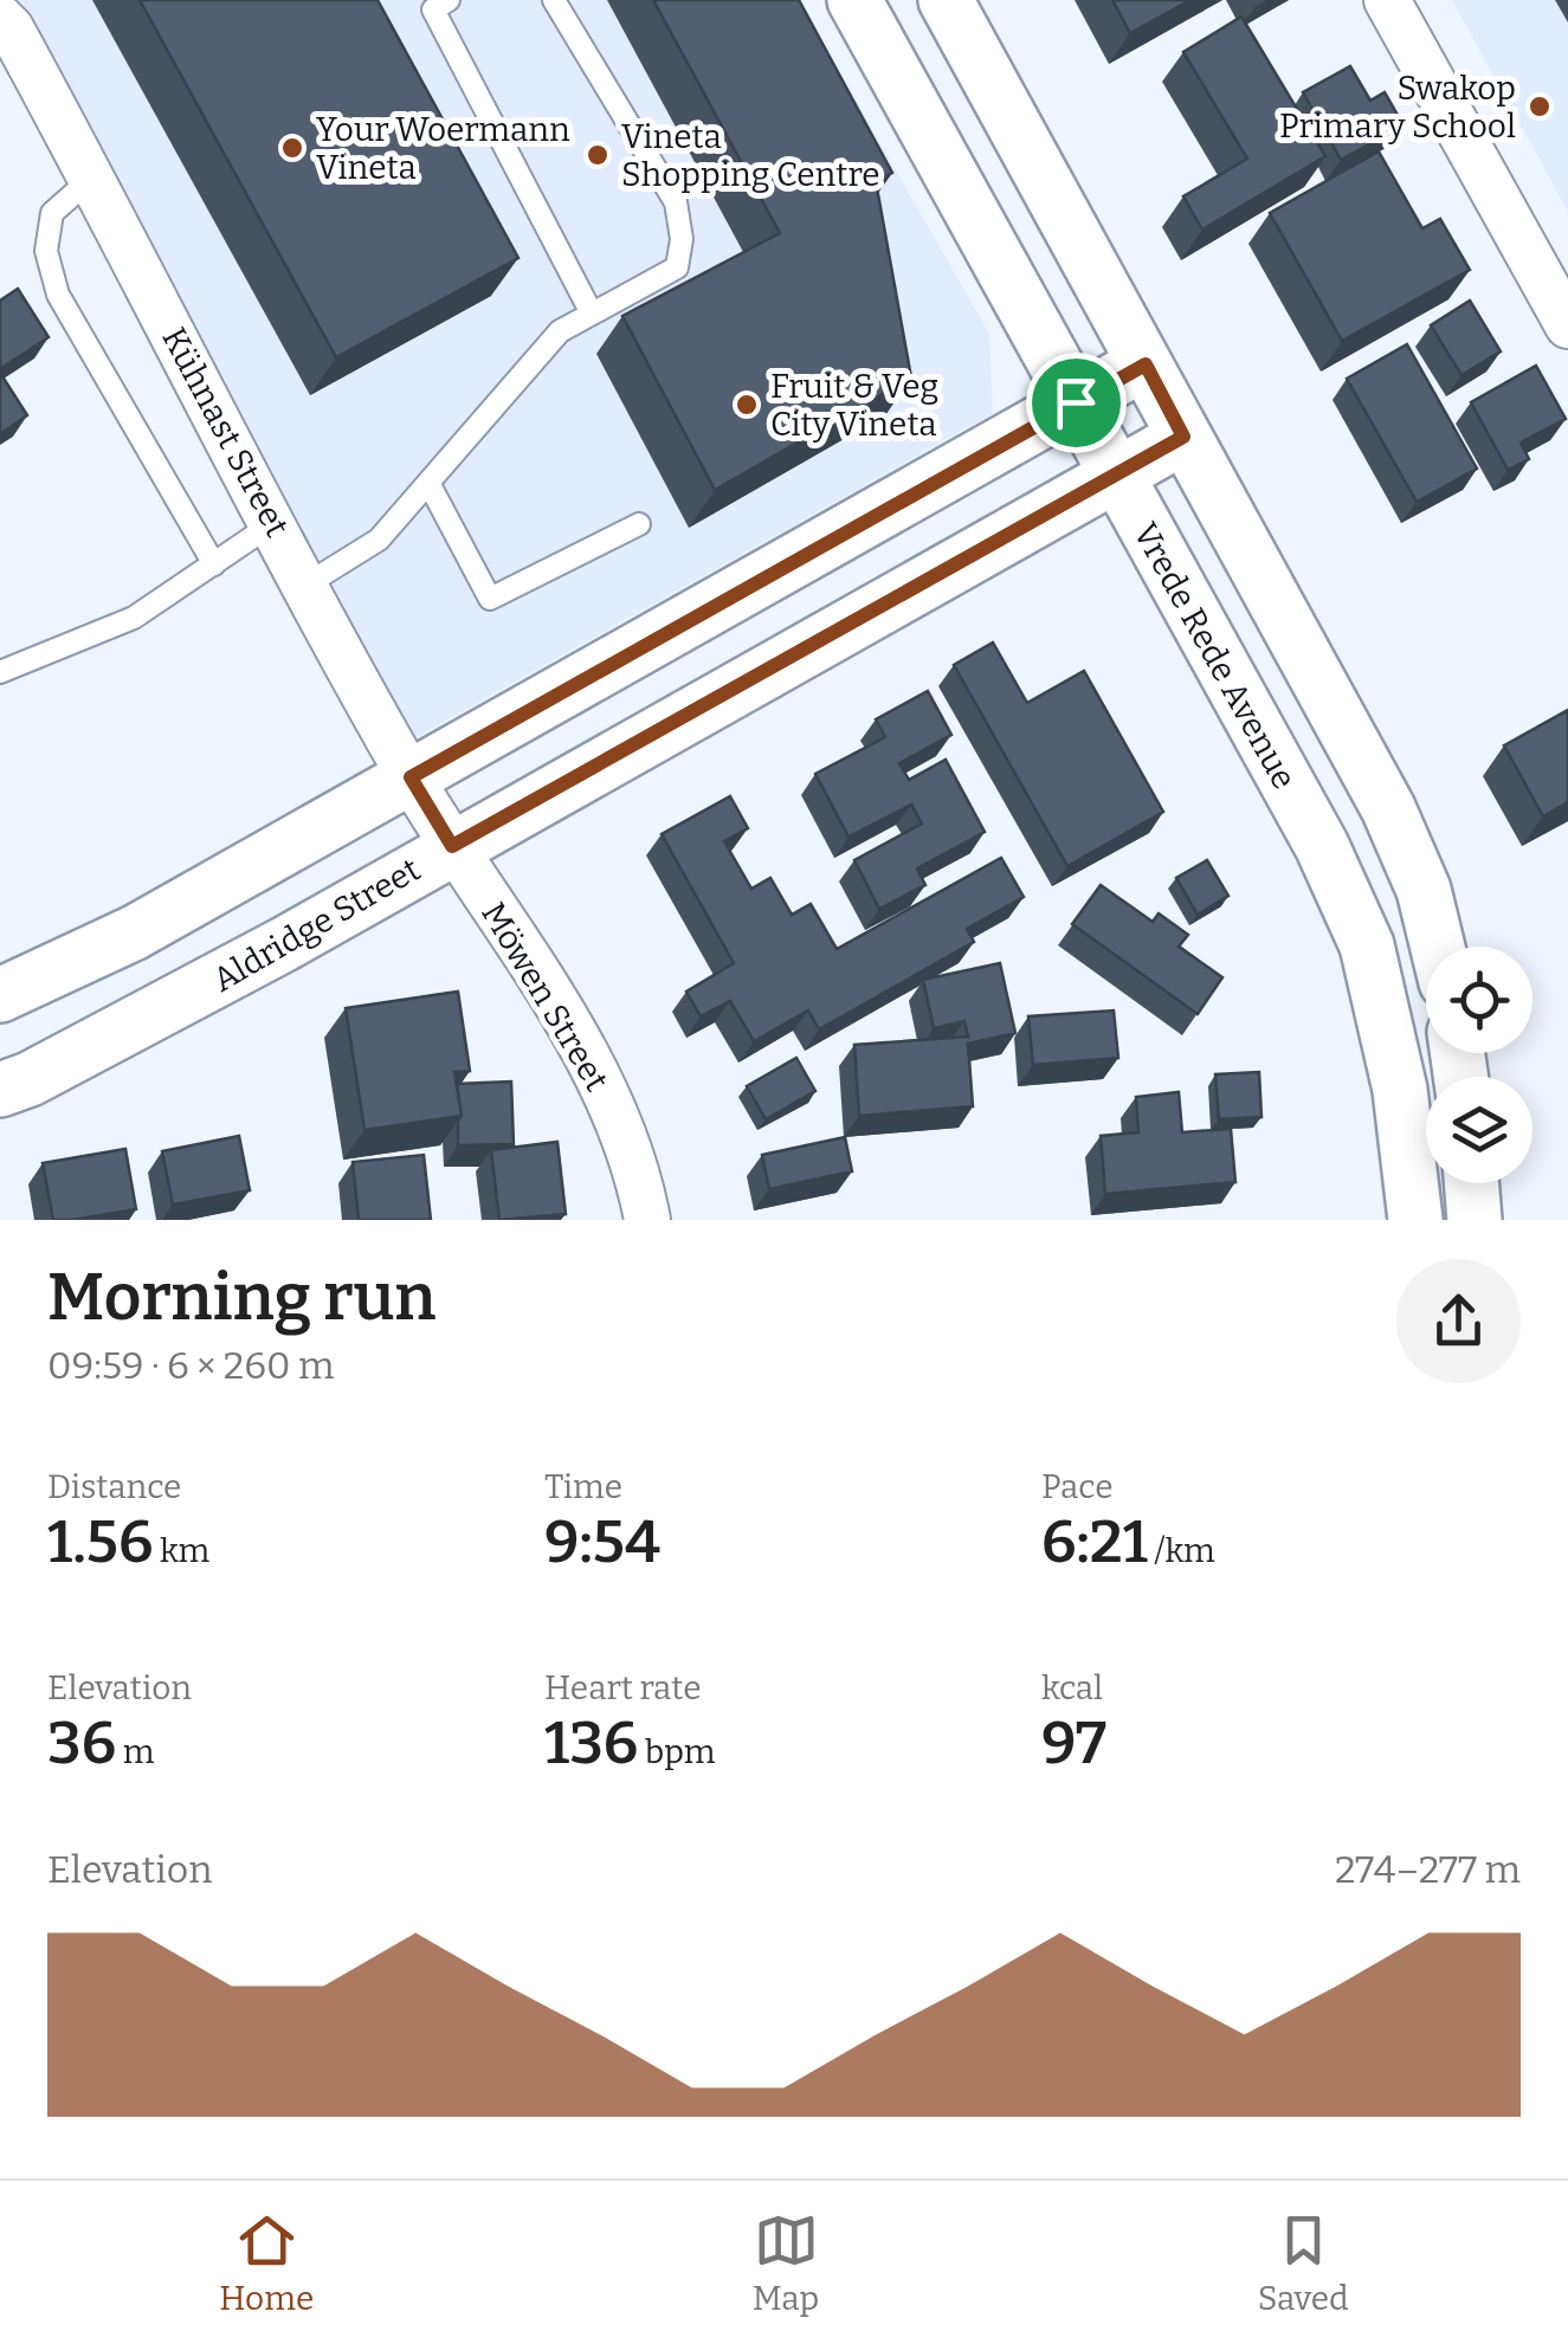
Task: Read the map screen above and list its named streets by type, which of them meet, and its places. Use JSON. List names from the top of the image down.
{
  "streets": {
    "street": [
      "Kühnast Street",
      "Vrede Rede Avenue",
      "Aldridge Street",
      "Möwen Street"
    ]
  },
  "crossings": [
    ["Kühnast Street", "Aldridge Street"],
    ["Kühnast Street", "Möwen Street"],
    ["Vrede Rede Avenue", "Aldridge Street"],
    ["Aldridge Street", "Möwen Street"]
  ],
  "places": [
    "Swakop Primary School",
    "Your Woermann Vineta",
    "Vineta Shopping Centre",
    "Fruit & Veg City Vineta"
  ],
  "page": {
    "heading": ["Morning run", "09:59 · 6 × 260 m"],
    "stats": [
      ["Distance", "1.56 km"],
      ["Time", "9:54"],
      ["Pace", "6:21 /km"],
      ["Elevation", "36 m"],
      ["Heart rate", "136 bpm"],
      ["kcal", "97"]
    ],
    "chart": ["Elevation", "274–277 m"],
    "tabs": ["Home", "Map", "Saved"]
  }
}
